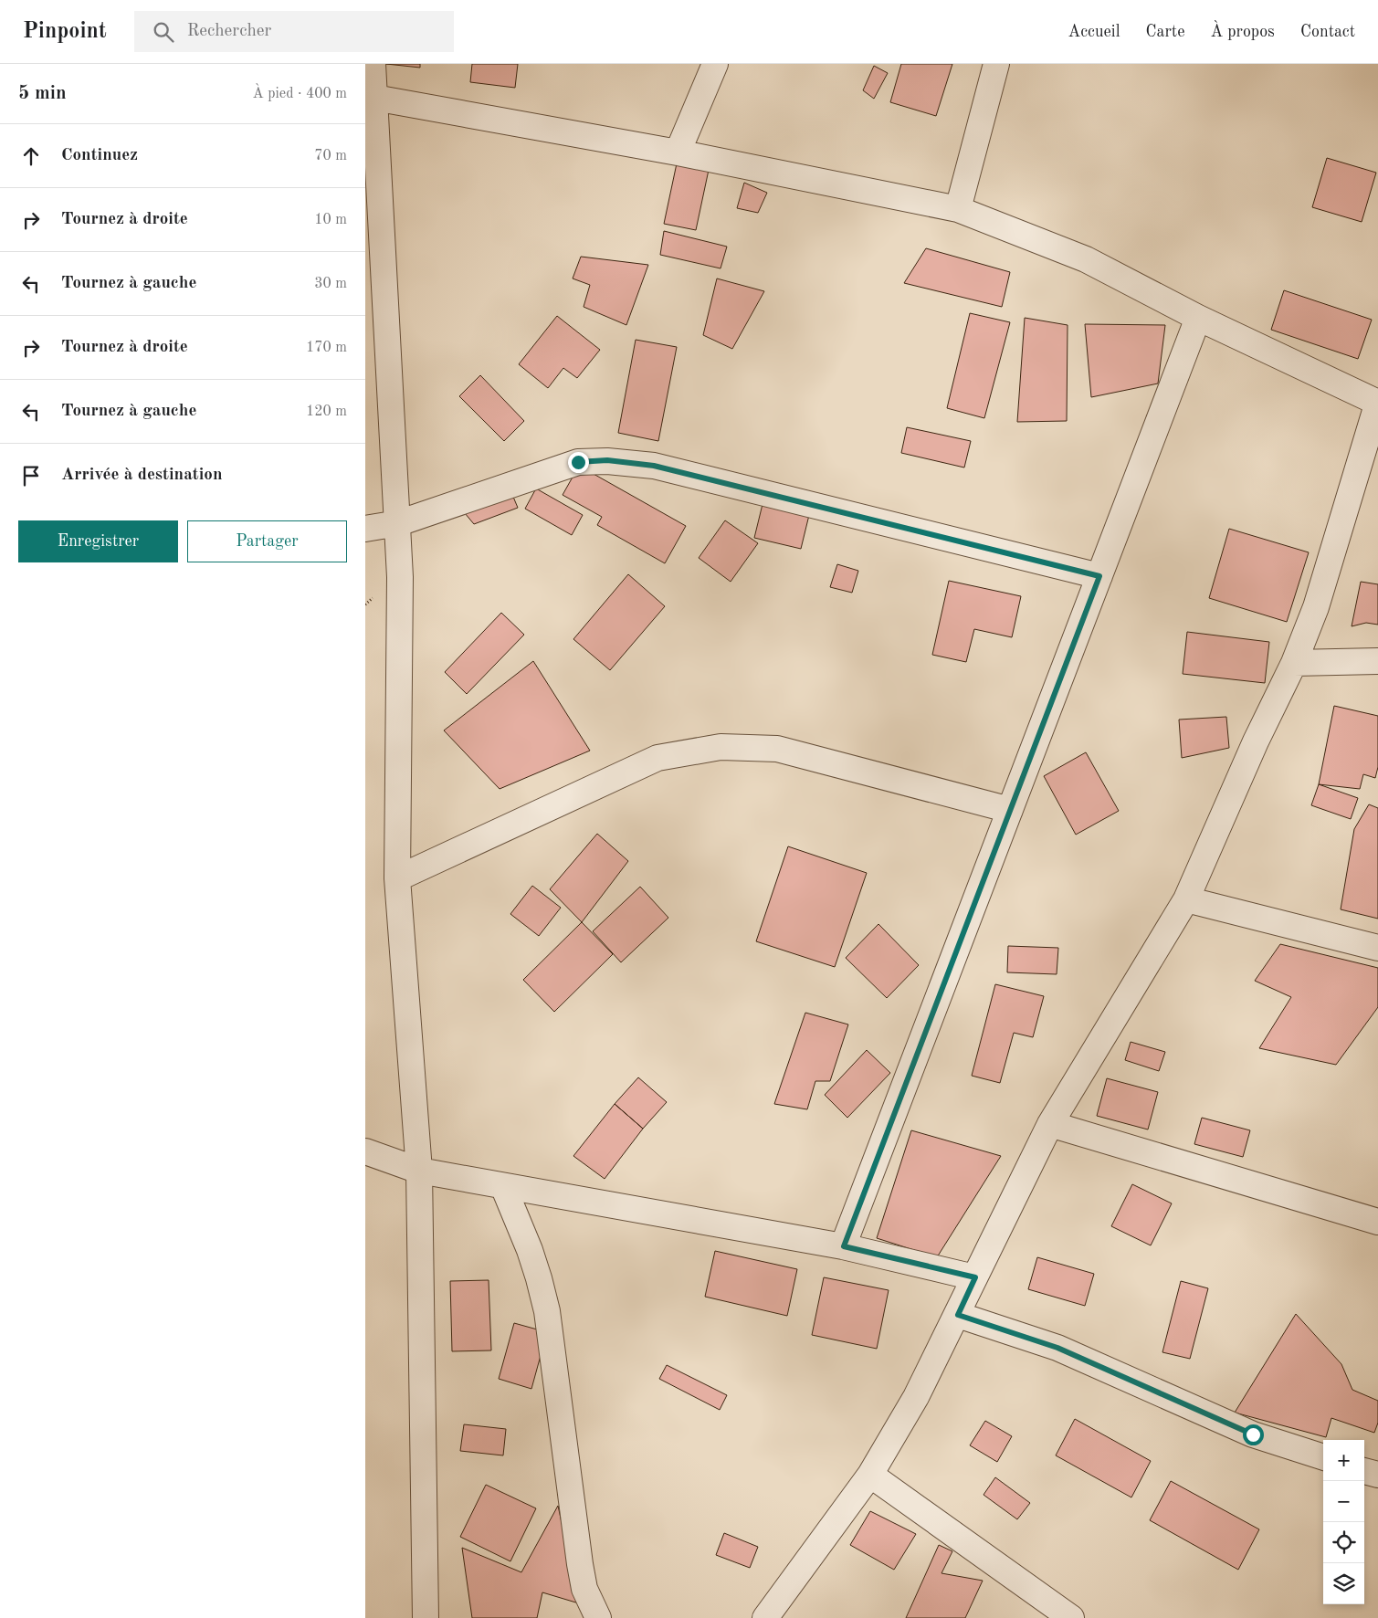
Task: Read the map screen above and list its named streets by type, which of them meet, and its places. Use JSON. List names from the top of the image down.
{
  "page": {
    "header": "Pinpoint",
    "search": "Rechercher",
    "nav": [
      "Accueil",
      "Carte",
      "À propos",
      "Contact"
    ],
    "heading": ["5 min", "À pied · 400 m"],
    "list": [
      ["Continuez", "70 m"],
      ["Tournez à droite", "10 m"],
      ["Tournez à gauche", "30 m"],
      ["Tournez à droite", "170 m"],
      ["Tournez à gauche", "120 m"],
      "Arrivée à destination"
    ],
    "buttons": ["Enregistrer", "Partager"],
    "map_buttons": ["+", "−"]
  }
}
